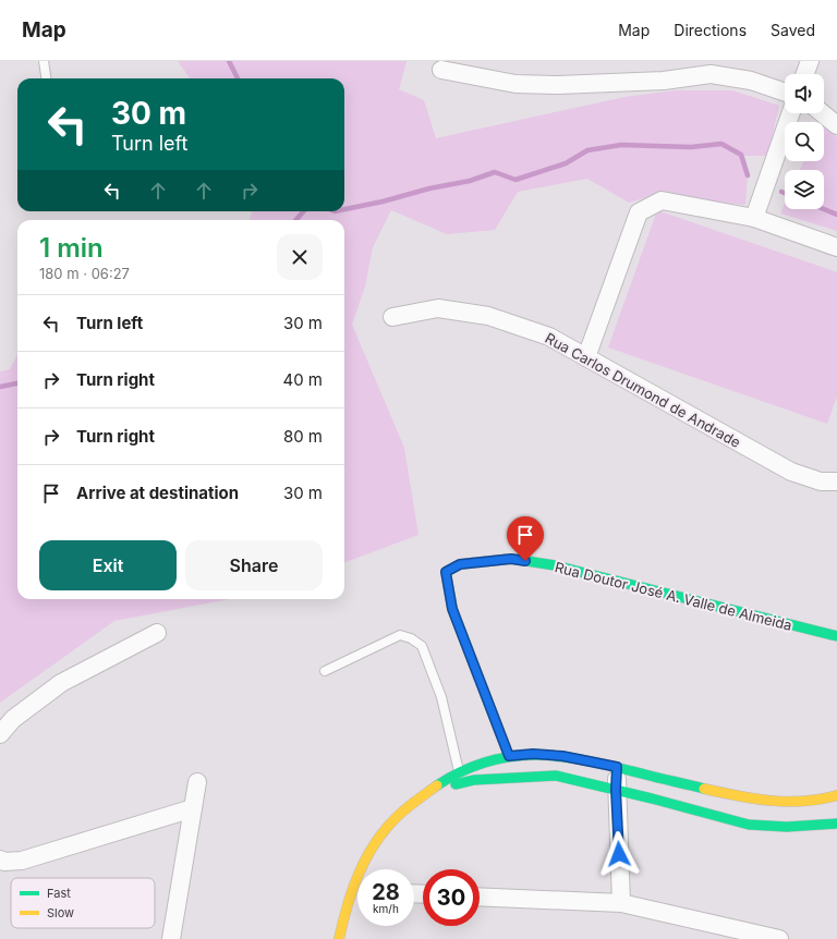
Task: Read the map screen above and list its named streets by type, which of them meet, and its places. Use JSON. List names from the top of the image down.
{
  "streets": {
    "street": ["Rua Carlos Drumond de Andrade", "Rua Doutor José A. Valle de Almeida"]
  },
  "legend": ["Fast", "Slow"],
  "page": {
    "header": "Map",
    "nav": ["Map", "Directions", "Saved"],
    "turn": ["30 m", "Turn left"],
    "heading": ["1 min", "180 m · 06:27"],
    "list": [
      {
        "name": "Turn left",
        "value": "30 m"
      },
      {
        "name": "Turn right",
        "value": "40 m"
      },
      {
        "name": "Turn right",
        "value": "80 m"
      },
      {
        "name": "Arrive at destination",
        "value": "30 m"
      }
    ],
    "buttons": ["Exit", "Share"],
    "speed": "28 km/h",
    "limit": "30"
  }
}
